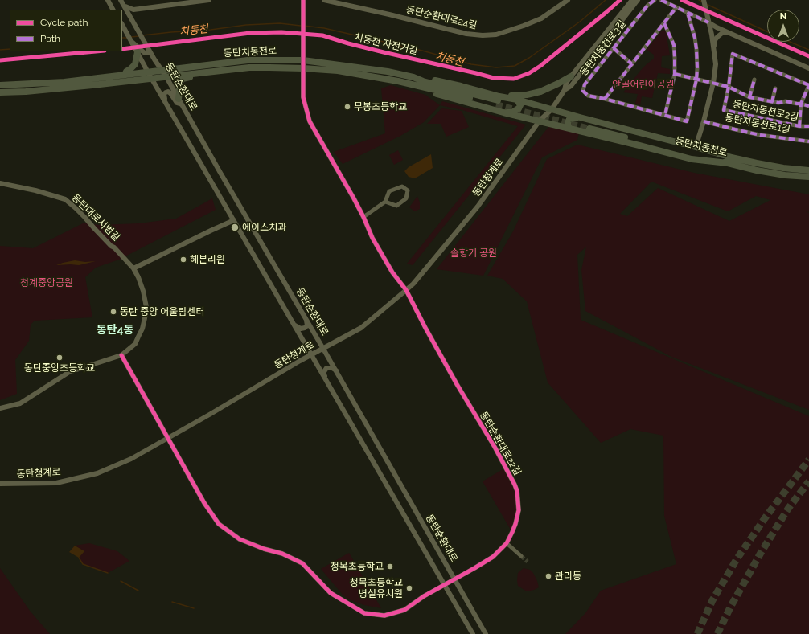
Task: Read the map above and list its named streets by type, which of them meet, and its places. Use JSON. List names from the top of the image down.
{
  "streets": {
    "main road": ["동탄치동천로"],
    "street": [
      "동탄순환대로24길",
      "동탄치동천로3길",
      "동탄순환대로",
      "동탄치동천로2길",
      "동탄치동천로1길",
      "동탄청계로",
      "동탄대로시범길",
      "동탄순환대로22길"
    ],
    "cycle path": ["치동천 자전거길"]
  },
  "crossings": [
    ["동탄치동천로", "동탄순환대로"],
    ["동탄치동천로", "동탄순환대로22길"],
    ["동탄순환대로", "동탄청계로"],
    ["동탄순환대로", "동탄순환대로22길"],
    ["동탄청계로", "동탄순환대로22길"],
    ["동탄대로시범길", "동탄순환대로22길"]
  ],
  "districts": ["동탄4동"],
  "water": ["치동천"],
  "parks": ["안골어린이공원", "솔향기 공원", "청계중앙공원"],
  "places": [
    "무봉초등학교",
    "에이스치과",
    "헤븐리원",
    "동탄 중앙 어울림센터",
    "동탄중앙초등학교",
    "청목초등학교",
    "관리동",
    "청목초등학교 병설유치원"
  ],
  "legend": ["Cycle path", "Path"],
  "north": "top"
}
